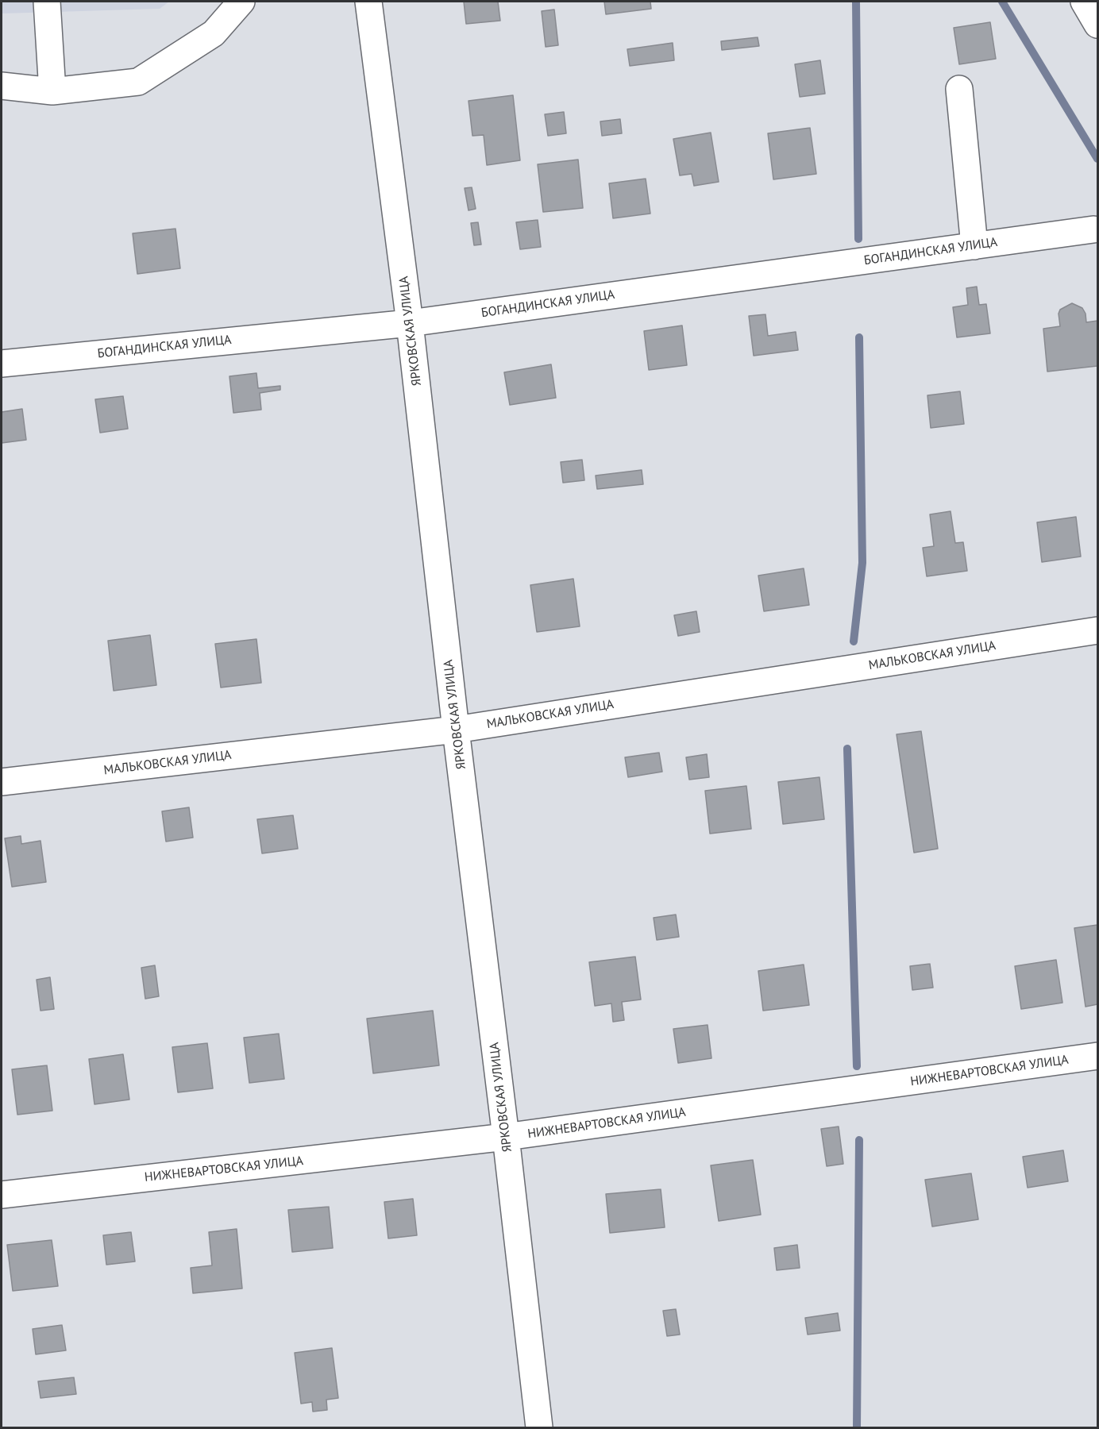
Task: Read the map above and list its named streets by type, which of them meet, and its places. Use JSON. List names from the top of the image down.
{
  "streets": {
    "street": [
      "БОГАНДИНСКАЯ УЛИЦА",
      "ЯРКОВСКАЯ УЛИЦА",
      "МАЛЬКОВСКАЯ УЛИЦА",
      "НИЖНЕВАРТОВСКАЯ УЛИЦА"
    ]
  },
  "crossings": [
    ["БОГАНДИНСКАЯ УЛИЦА", "ЯРКОВСКАЯ УЛИЦА"],
    ["ЯРКОВСКАЯ УЛИЦА", "МАЛЬКОВСКАЯ УЛИЦА"],
    ["ЯРКОВСКАЯ УЛИЦА", "НИЖНЕВАРТОВСКАЯ УЛИЦА"]
  ]
}
